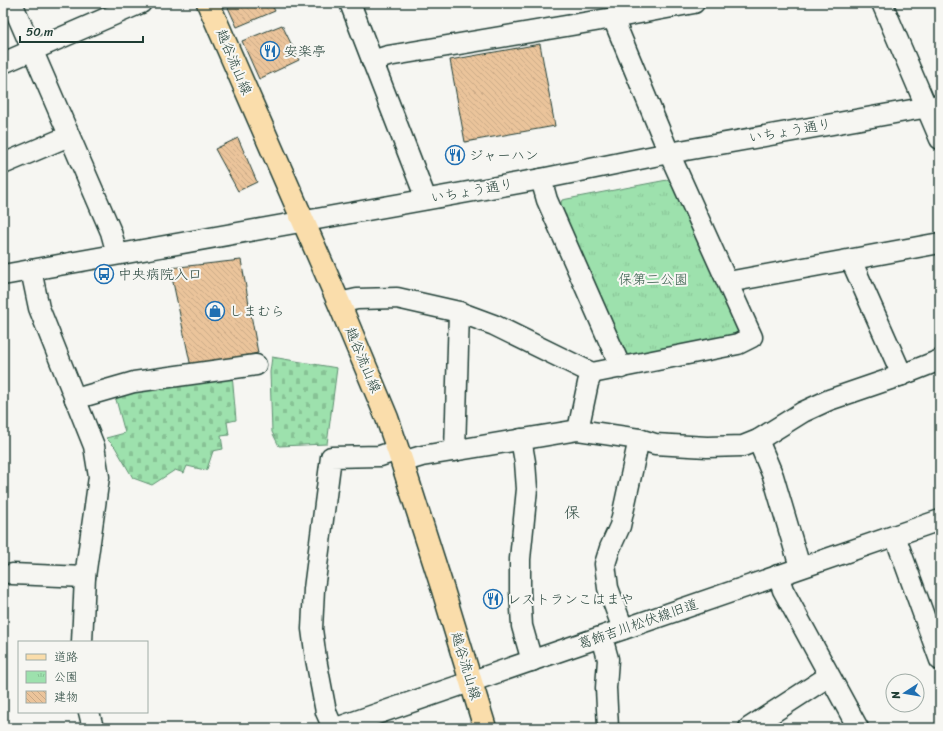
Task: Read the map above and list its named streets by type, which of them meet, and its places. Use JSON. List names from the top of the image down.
{
  "streets": {
    "main road": ["越谷流山線"],
    "street": ["いちょう通り", "葛飾吉川松伏線旧道"]
  },
  "crossings": [
    ["越谷流山線", "いちょう通り"],
    ["越谷流山線", "葛飾吉川松伏線旧道"]
  ],
  "districts": ["保"],
  "parks": ["保第二公園"],
  "places": {
    "restaurant": ["安楽亭", "ジャーハン", "レストランこはまや"],
    "bus stop": ["中央病院入口"],
    "shop": ["しまむら"]
  },
  "legend": ["道路", "公園", "建物"],
  "scale_bar": "50 m",
  "north": "left"
}
